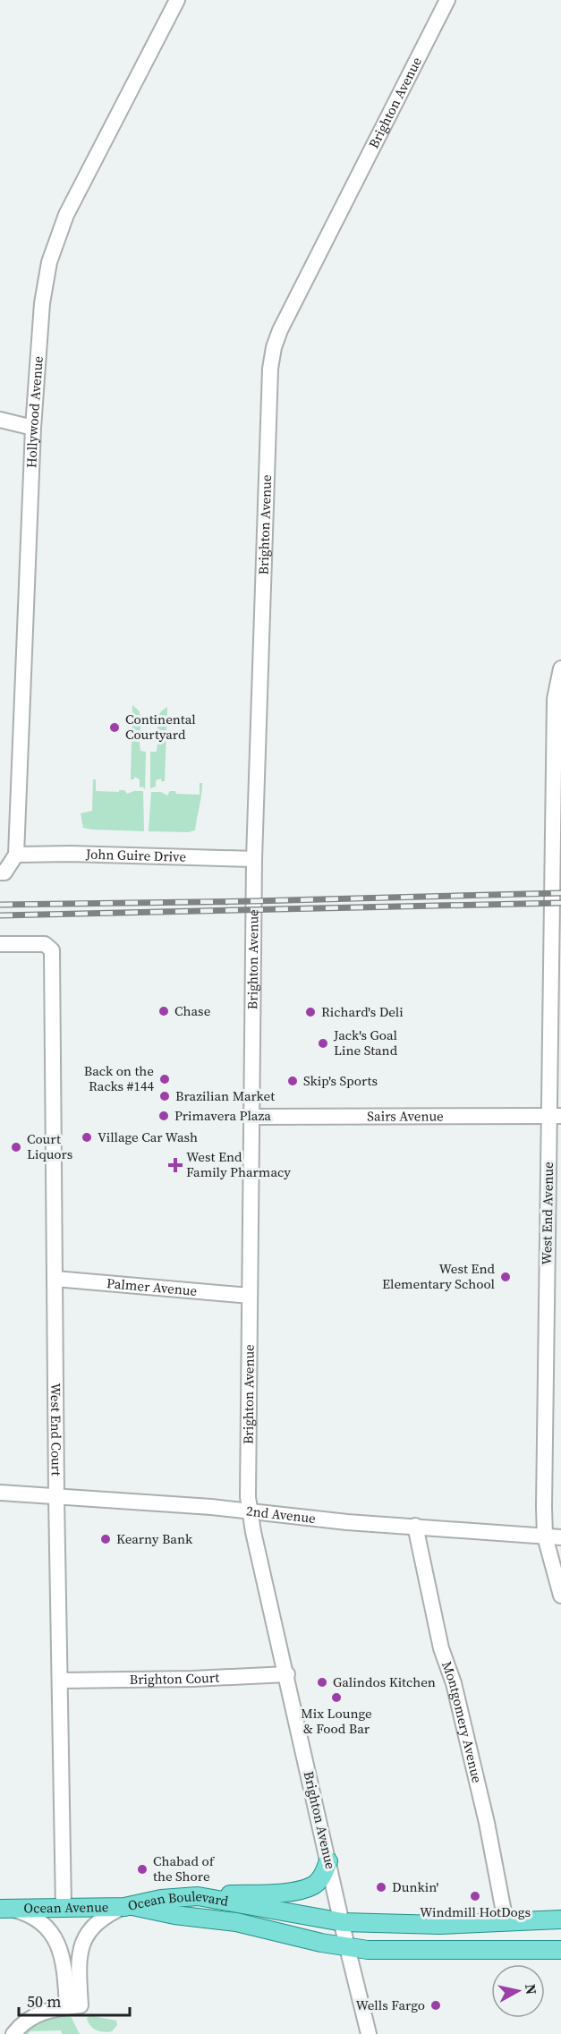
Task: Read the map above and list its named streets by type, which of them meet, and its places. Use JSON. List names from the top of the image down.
{
  "streets": {
    "main road": ["Ocean Boulevard", "Ocean Avenue"],
    "street": [
      "Brighton Avenue",
      "Hollywood Avenue",
      "John Guire Drive",
      "Sairs Avenue",
      "West End Avenue",
      "Palmer Avenue",
      "West End Court",
      "2nd Avenue",
      "Brighton Court",
      "Montgomery Avenue"
    ]
  },
  "crossings": [
    ["Brighton Avenue", "John Guire Drive"],
    ["Brighton Avenue", "Sairs Avenue"],
    ["Brighton Avenue", "Palmer Avenue"],
    ["Brighton Avenue", "2nd Avenue"],
    ["Brighton Avenue", "Brighton Court"],
    ["Brighton Avenue", "Ocean Boulevard"],
    ["Hollywood Avenue", "John Guire Drive"],
    ["Sairs Avenue", "West End Avenue"],
    ["West End Avenue", "2nd Avenue"],
    ["Palmer Avenue", "West End Court"],
    ["West End Court", "2nd Avenue"],
    ["West End Court", "Brighton Court"],
    ["West End Court", "Ocean Avenue"],
    ["2nd Avenue", "Montgomery Avenue"],
    ["Montgomery Avenue", "Ocean Boulevard"],
    ["Ocean Boulevard", "Ocean Avenue"]
  ],
  "places": {
    "other": [
      "Continental Courtyard",
      "Chase",
      "Richard's Deli",
      "Jack's Goal Line Stand",
      "Back on the Racks #144",
      "Skip's Sports",
      "Brazilian Market",
      "Primavera Plaza",
      "Village Car Wash",
      "Court Liquors",
      "West End Elementary School",
      "Kearny Bank",
      "Galindos Kitchen",
      "Mix Lounge & Food Bar",
      "Chabad of the Shore",
      "Dunkin'",
      "Windmill HotDogs",
      "Wells Fargo"
    ],
    "health": ["West End Family Pharmacy"]
  },
  "scale_bar": "50 m",
  "north": "right"
}
